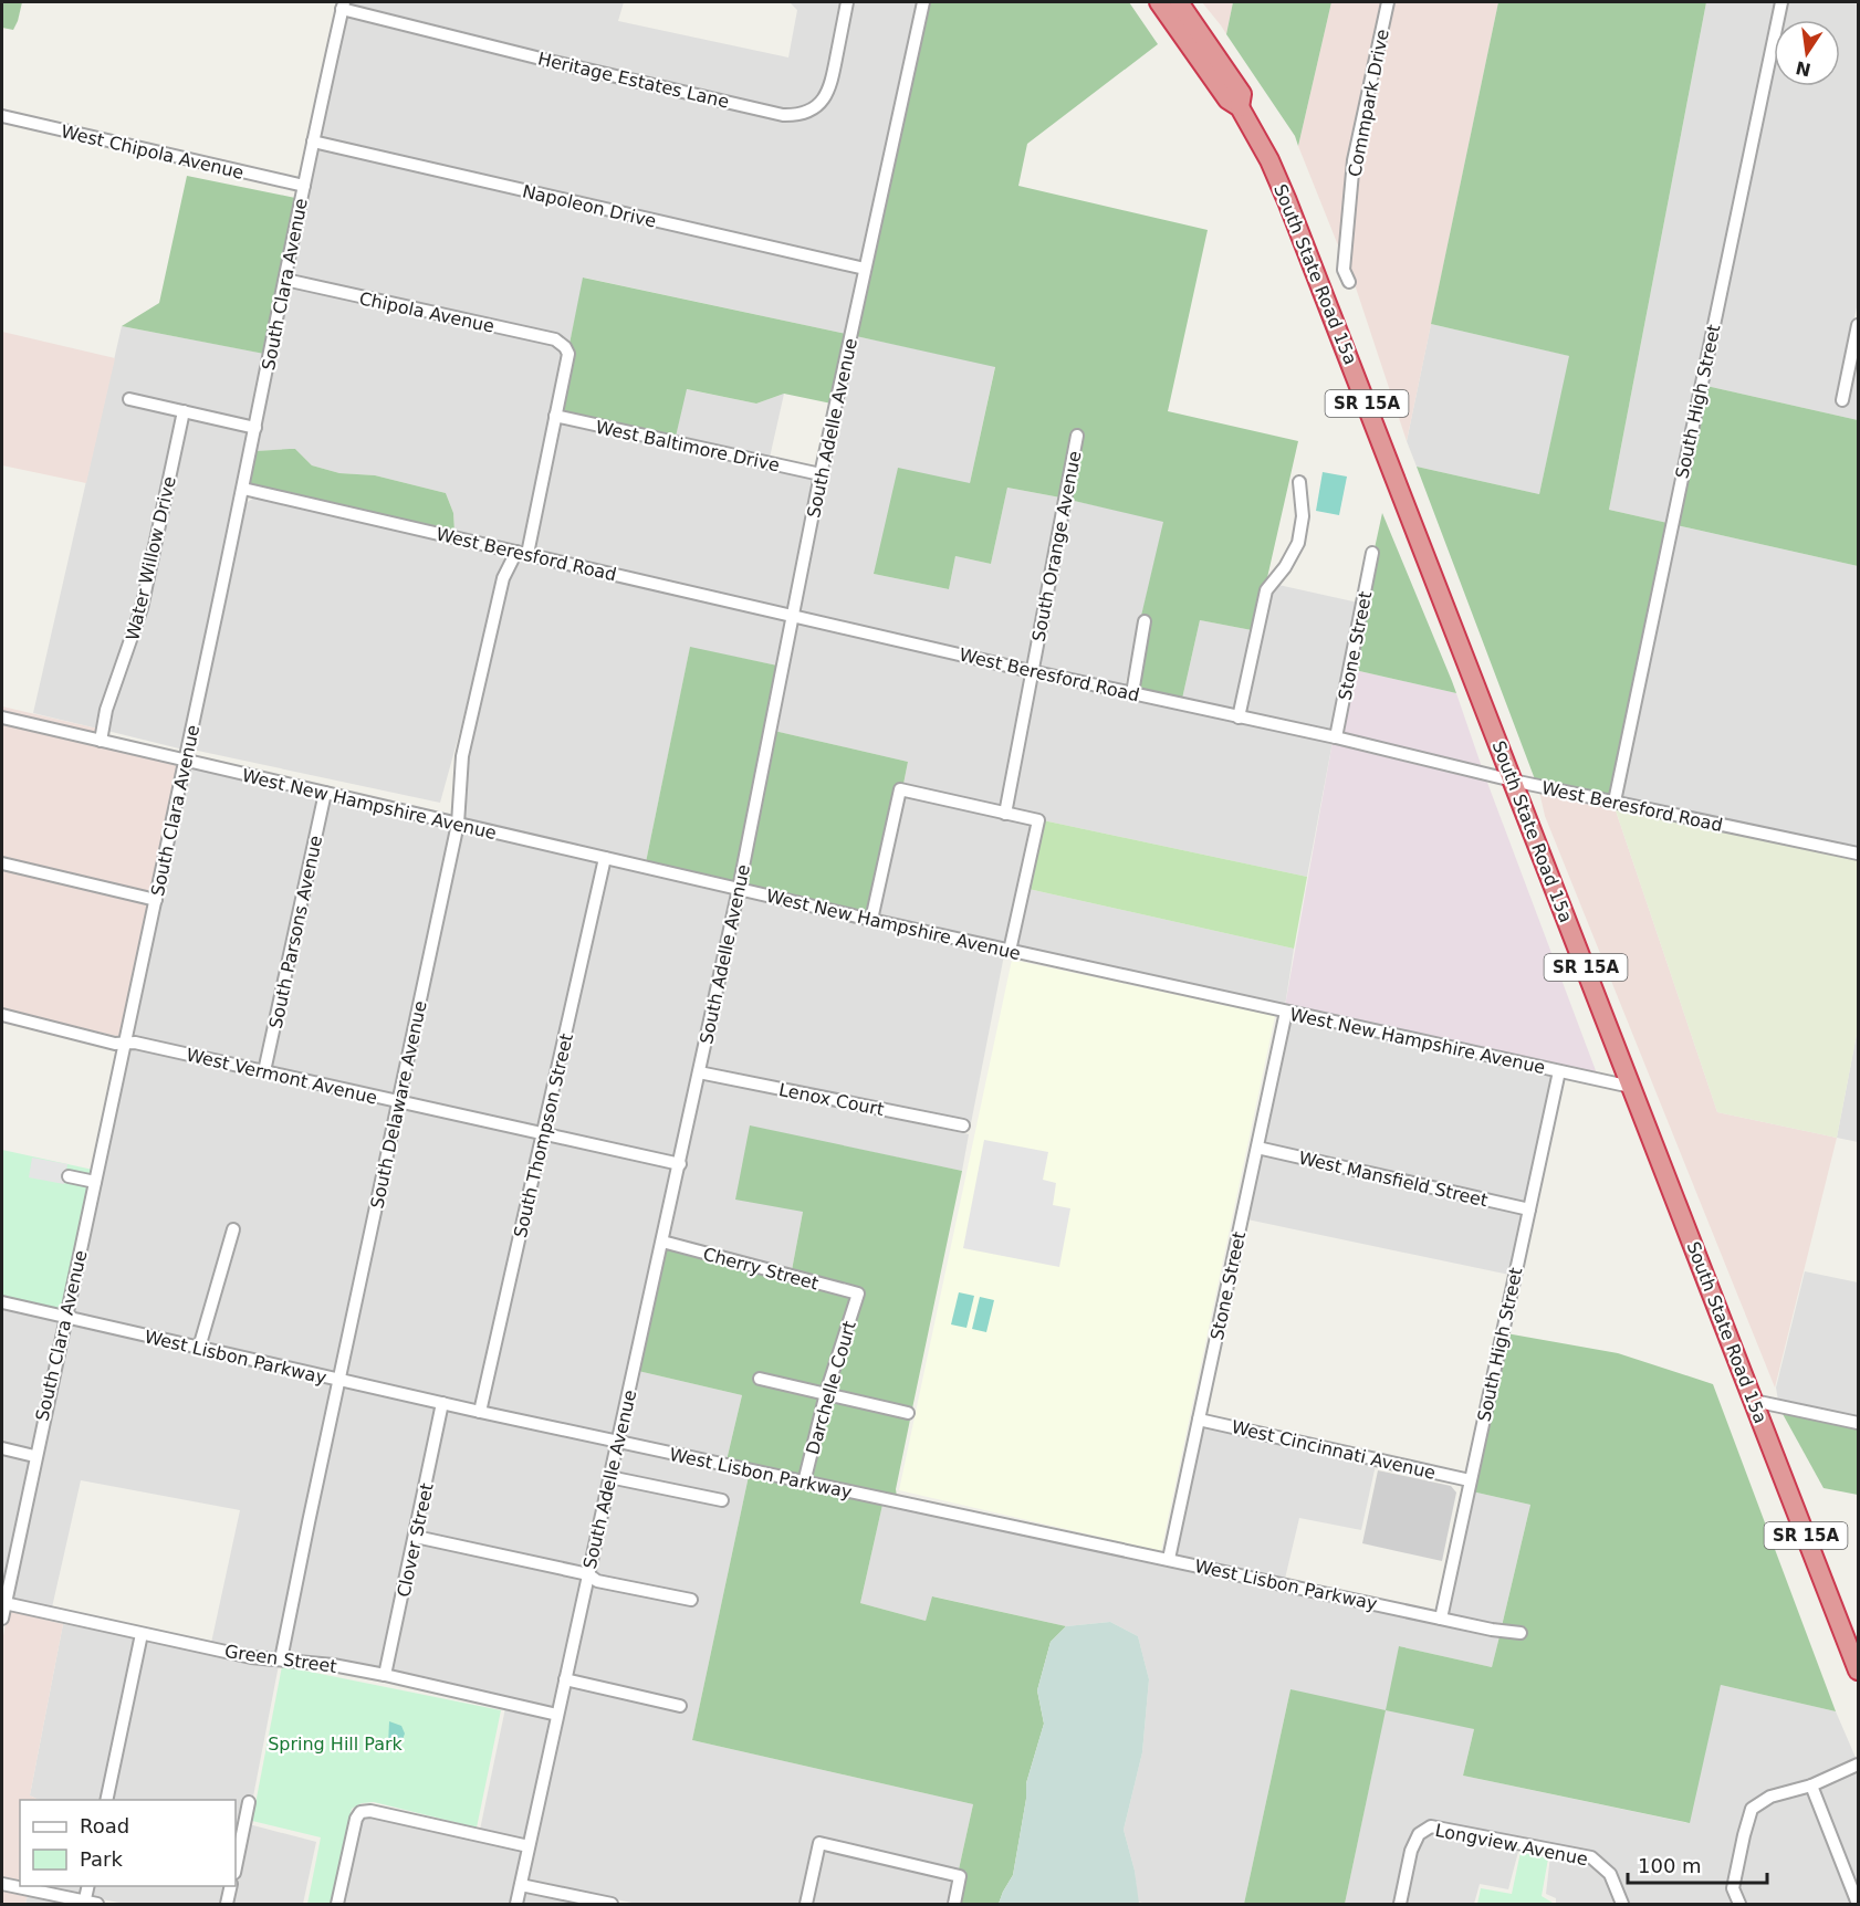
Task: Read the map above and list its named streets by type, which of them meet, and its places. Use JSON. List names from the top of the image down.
{
  "streets": {
    "highway": ["South State Road 15a", "SR 15A"],
    "street": [
      "Heritage Estates Lane",
      "Commpark Drive",
      "West Chipola Avenue",
      "Napoleon Drive",
      "South Clara Avenue",
      "Chipola Avenue",
      "South High Street",
      "South Adelle Avenue",
      "West Baltimore Drive",
      "South Orange Avenue",
      "West Beresford Road",
      "Water Willow Drive",
      "Stone Street",
      "West New Hampshire Avenue",
      "South Parsons Avenue",
      "West Vermont Avenue",
      "Lenox Court",
      "South Delaware Avenue",
      "South Thompson Street",
      "West Mansfield Street",
      "Cherry Street",
      "West Lisbon Parkway",
      "Darchelle Court",
      "West Cincinnati Avenue",
      "Clover Street",
      "Green Street",
      "Longview Avenue"
    ]
  },
  "crossings": [
    ["Heritage Estates Lane", "South Clara Avenue"],
    ["West Chipola Avenue", "South Clara Avenue"],
    ["Napoleon Drive", "South Clara Avenue"],
    ["Napoleon Drive", "South Adelle Avenue"],
    ["South State Road 15a", "West Beresford Road"],
    ["South State Road 15a", "West New Hampshire Avenue"],
    ["South Clara Avenue", "Chipola Avenue"],
    ["South Clara Avenue", "West Beresford Road"],
    ["South Clara Avenue", "West New Hampshire Avenue"],
    ["South Clara Avenue", "West Vermont Avenue"],
    ["South Clara Avenue", "West Lisbon Parkway"],
    ["South Clara Avenue", "Green Street"],
    ["Chipola Avenue", "South Delaware Avenue"],
    ["South High Street", "West Beresford Road"],
    ["South High Street", "West New Hampshire Avenue"],
    ["South High Street", "West Mansfield Street"],
    ["South High Street", "West Lisbon Parkway"],
    ["South High Street", "West Cincinnati Avenue"],
    ["South Adelle Avenue", "West Baltimore Drive"],
    ["South Adelle Avenue", "West Beresford Road"],
    ["South Adelle Avenue", "West New Hampshire Avenue"],
    ["South Adelle Avenue", "West Vermont Avenue"],
    ["South Adelle Avenue", "Lenox Court"],
    ["South Adelle Avenue", "Cherry Street"],
    ["South Adelle Avenue", "West Lisbon Parkway"],
    ["South Adelle Avenue", "Green Street"],
    ["West Baltimore Drive", "South Delaware Avenue"],
    ["South Orange Avenue", "West Beresford Road"],
    ["West Beresford Road", "Stone Street"],
    ["West Beresford Road", "South Delaware Avenue"],
    ["Water Willow Drive", "West New Hampshire Avenue"],
    ["Stone Street", "West New Hampshire Avenue"],
    ["Stone Street", "West Mansfield Street"],
    ["Stone Street", "West Lisbon Parkway"],
    ["Stone Street", "West Cincinnati Avenue"],
    ["West New Hampshire Avenue", "South Parsons Avenue"],
    ["West New Hampshire Avenue", "South Delaware Avenue"],
    ["West New Hampshire Avenue", "South Thompson Street"],
    ["South Parsons Avenue", "West Vermont Avenue"],
    ["West Vermont Avenue", "South Delaware Avenue"],
    ["West Vermont Avenue", "South Thompson Street"],
    ["South Delaware Avenue", "West Lisbon Parkway"],
    ["South Delaware Avenue", "Green Street"],
    ["South Thompson Street", "West Lisbon Parkway"],
    ["Cherry Street", "Darchelle Court"],
    ["West Lisbon Parkway", "Darchelle Court"],
    ["West Lisbon Parkway", "Clover Street"],
    ["Clover Street", "Green Street"]
  ],
  "parks": ["Spring Hill Park"],
  "legend": ["Road", "Park"],
  "scale_bar": "100 m",
  "north": "bottom"
}
